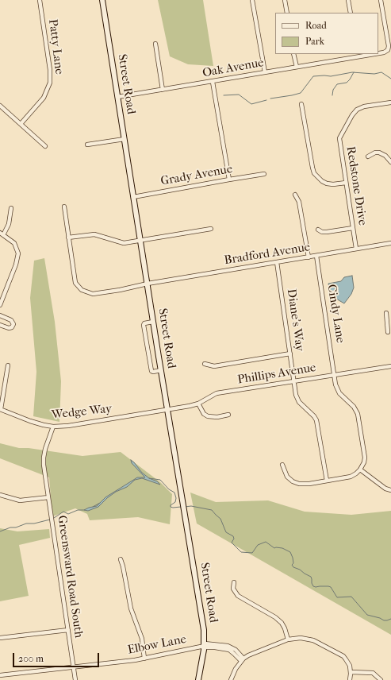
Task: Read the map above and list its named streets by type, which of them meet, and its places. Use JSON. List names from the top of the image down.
{
  "streets": {
    "main road": ["Street Road"],
    "street": [
      "Patty Lane",
      "Oak Avenue",
      "Grady Avenue",
      "Redstone Drive",
      "Bradford Avenue",
      "Cindy Lane",
      "Diane's Way",
      "Phillips Avenue",
      "Wedge Way",
      "Greensward Road South",
      "Elbow Lane"
    ]
  },
  "crossings": [
    ["Oak Avenue", "Street Road"],
    ["Street Road", "Grady Avenue"],
    ["Street Road", "Bradford Avenue"],
    ["Street Road", "Phillips Avenue"],
    ["Street Road", "Wedge Way"],
    ["Street Road", "Elbow Lane"],
    ["Redstone Drive", "Bradford Avenue"],
    ["Bradford Avenue", "Cindy Lane"],
    ["Bradford Avenue", "Diane's Way"],
    ["Cindy Lane", "Phillips Avenue"],
    ["Diane's Way", "Phillips Avenue"],
    ["Phillips Avenue", "Wedge Way"],
    ["Wedge Way", "Greensward Road South"],
    ["Greensward Road South", "Elbow Lane"]
  ],
  "legend": ["Road", "Park"],
  "scale_bar": "200 m"
}
